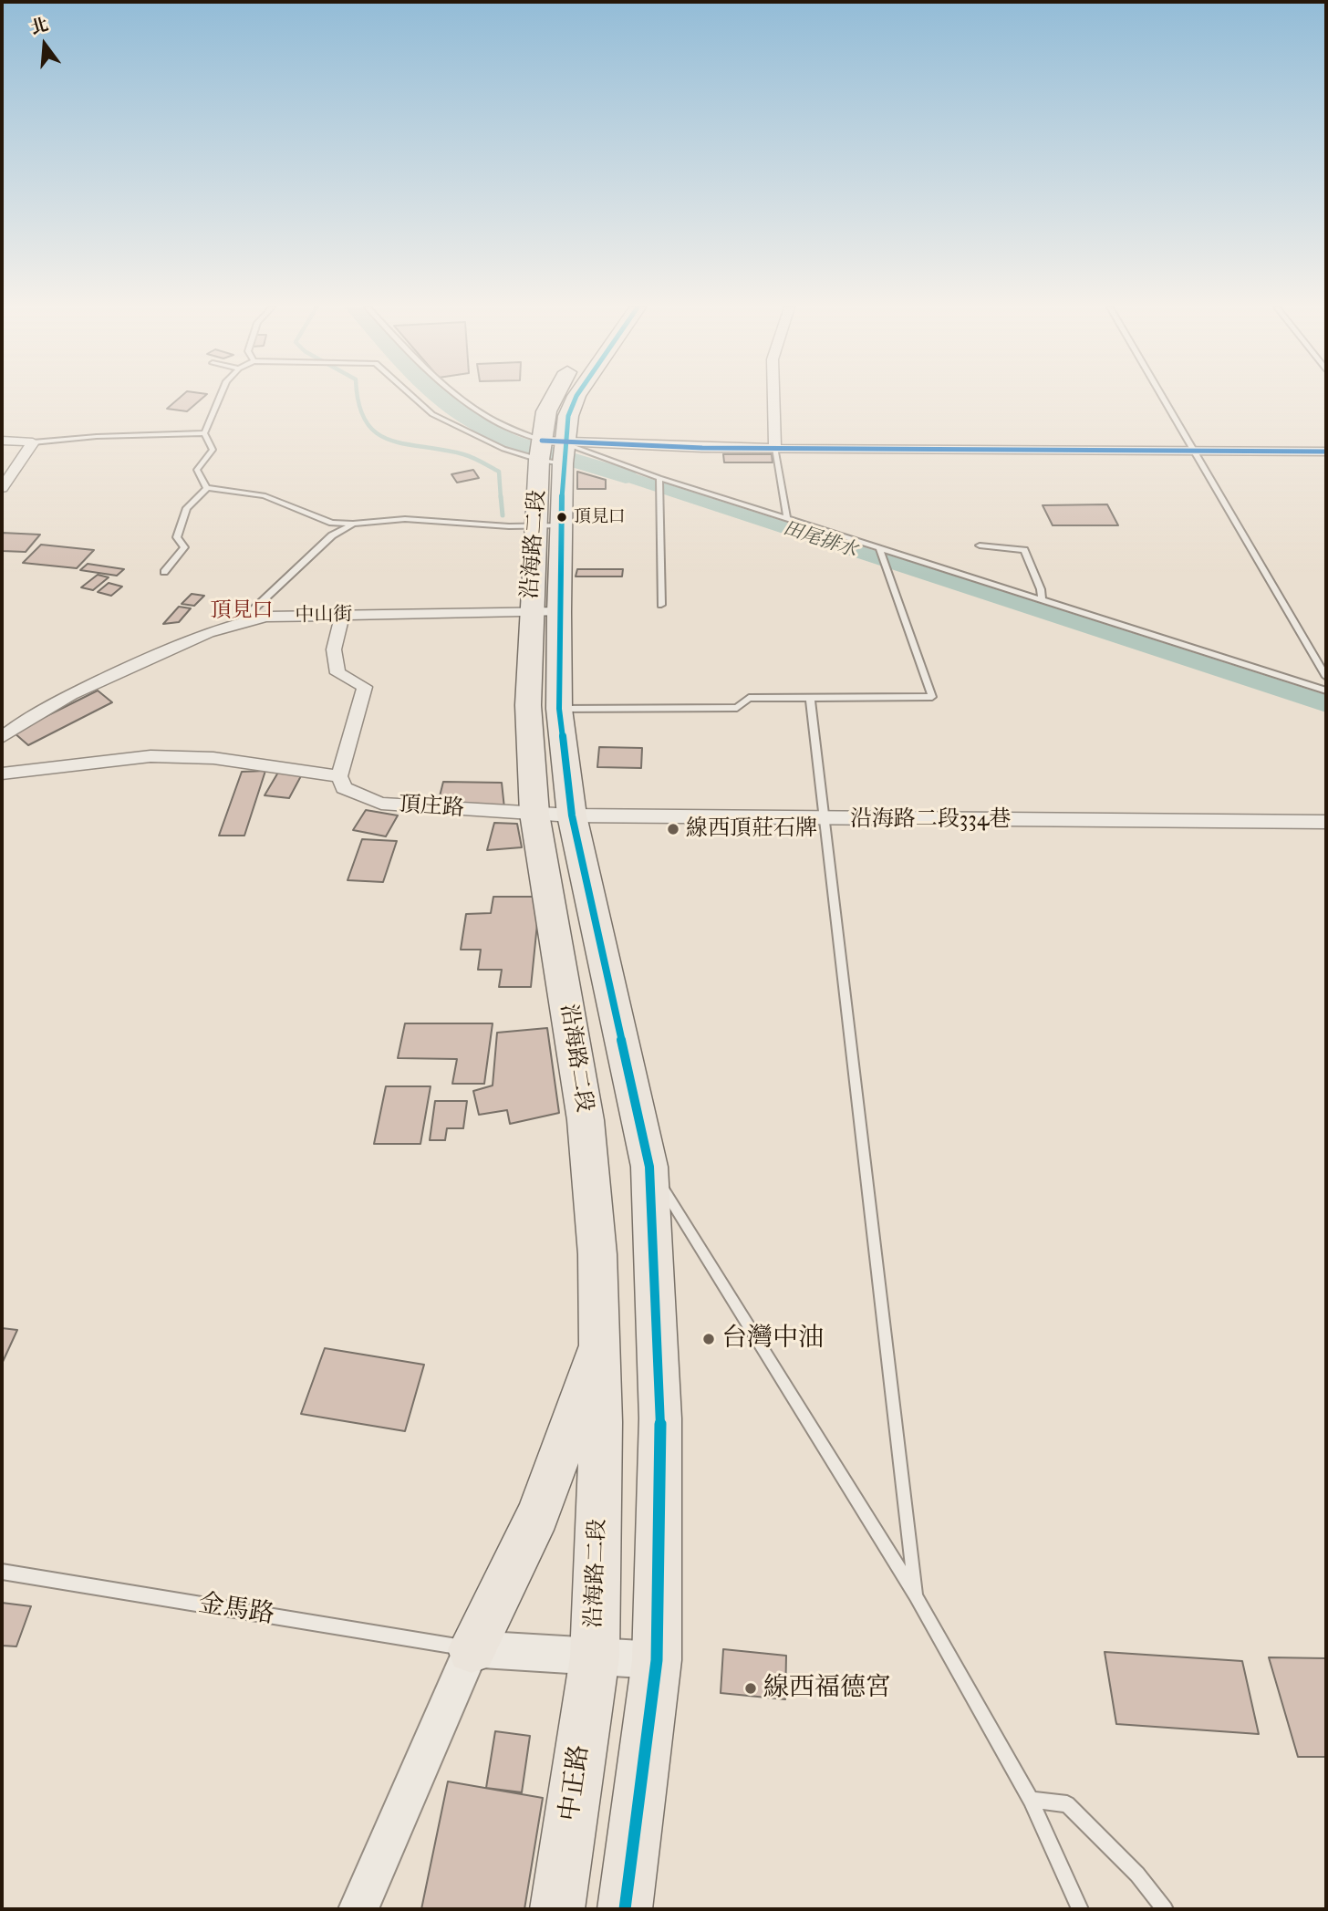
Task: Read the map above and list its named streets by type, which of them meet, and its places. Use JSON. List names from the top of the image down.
{
  "streets": {
    "main road": ["沿海路二段", "中正路"],
    "street": ["中山街", "頂庄路", "沿海路二段334巷"],
    "lane": ["金馬路"]
  },
  "crossings": [
    ["沿海路二段", "中山街"],
    ["沿海路二段", "頂庄路"],
    ["沿海路二段", "沿海路二段334巷"],
    ["沿海路二段", "金馬路"],
    ["沿海路二段", "中正路"],
    ["頂庄路", "沿海路二段334巷"]
  ],
  "districts": ["頂見口"],
  "water": ["田尾排水"],
  "places": [
    "頂見口",
    "線西頂莊石牌",
    "台灣中油",
    "線西福德宮"
  ],
  "north": "top"
}
